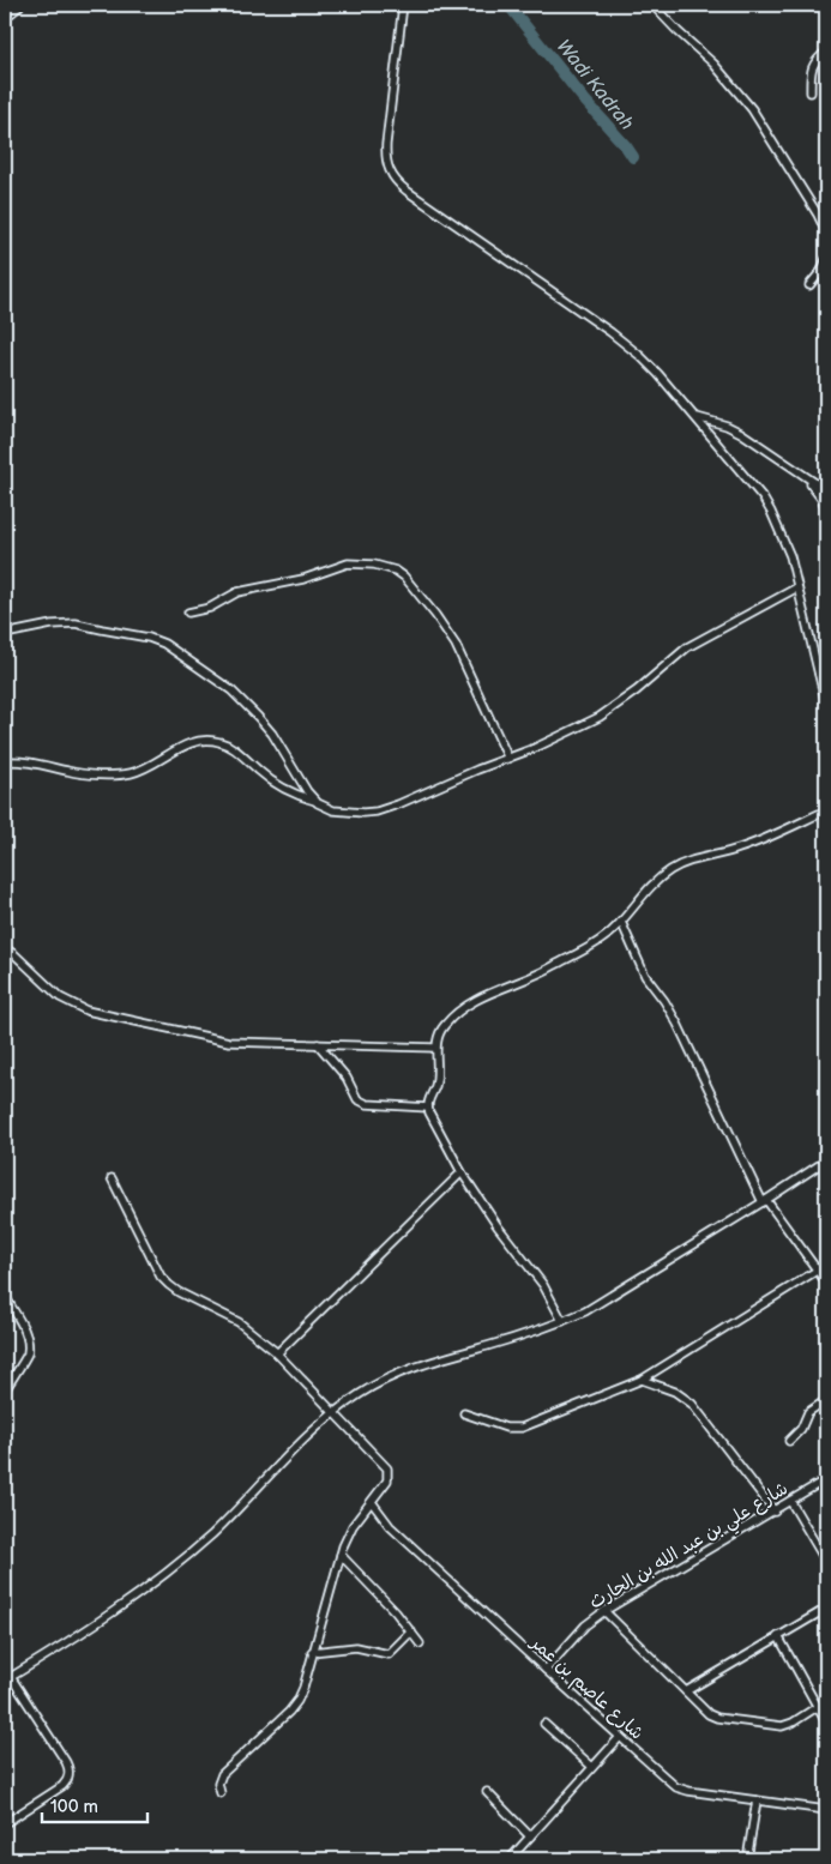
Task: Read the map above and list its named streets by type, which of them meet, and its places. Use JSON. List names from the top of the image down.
{
  "streets": {
    "street": ["شارع علي بن عبد الله بن الحارث", "شارع عاصم بن عمر"]
  },
  "crossings": [
    ["شارع علي بن عبد الله بن الحارث", "شارع عاصم بن عمر"]
  ],
  "water": ["Wadi Kadrah"],
  "scale_bar": "100 m"
}
